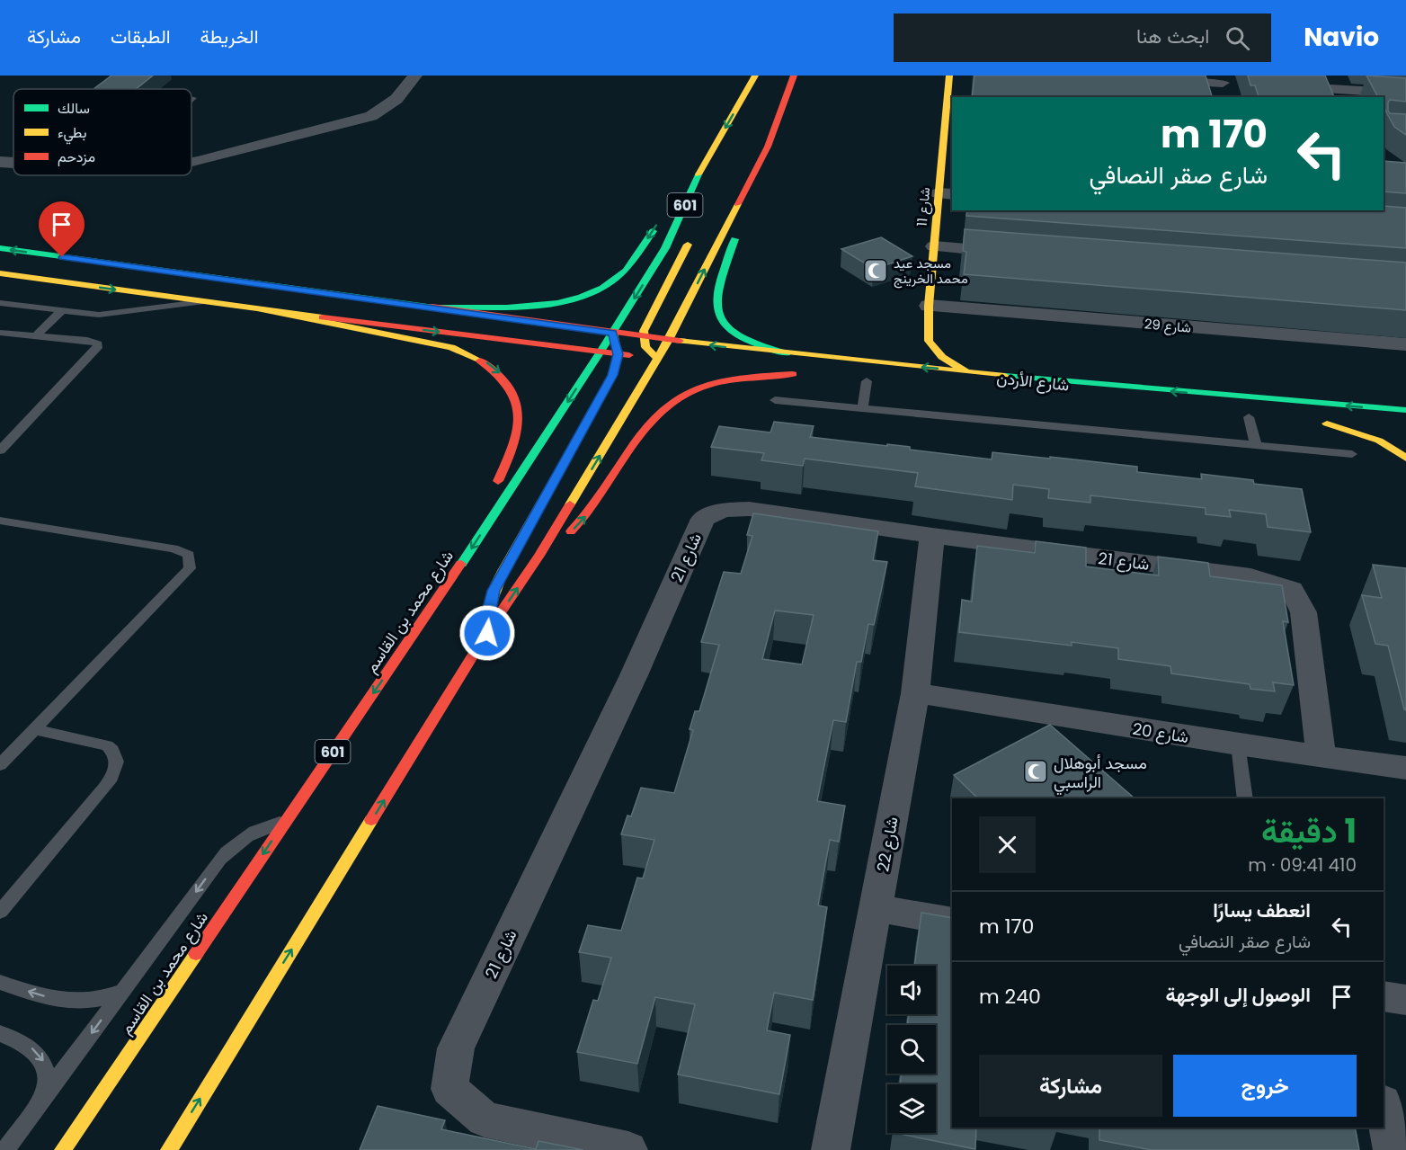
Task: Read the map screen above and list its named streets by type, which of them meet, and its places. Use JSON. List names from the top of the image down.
{
  "streets": {
    "main road": [
      "601",
      "شارع 11",
      "شارع الأردن",
      "شارع محمد بن القاسم"
    ],
    "street": [
      "شارع 29",
      "شارع 21",
      "شارع 20",
      "شارع 22"
    ]
  },
  "crossings": [
    ["شارع 11", "شارع 29"],
    ["شارع الأردن", "شارع محمد بن القاسم"],
    ["شارع 21", "شارع 20"],
    ["شارع 21", "شارع 22"],
    ["شارع 20", "شارع 22"]
  ],
  "one_way": ["شارع الأردن"],
  "places": {
    "mosque": ["مسجد عيد محمد الخرينج", "مسجد أبوهلال الراسبي"]
  },
  "legend": ["سالك", "بطيء", "مزدحم"],
  "page": {
    "header": "Navio",
    "search": "ابحث هنا",
    "nav": ["الخريطة", "الطبقات", "مشاركة"],
    "turn": ["170 m", "شارع صقر النصافي"],
    "heading": ["1 دقيقة", "410 m · 09:41"],
    "list": [
      {
        "name": "انعطف يسارًا",
        "note": "شارع صقر النصافي",
        "value": "170 m"
      },
      {
        "name": "الوصول إلى الوجهة",
        "value": "240 m"
      }
    ],
    "buttons": ["خروج", "مشاركة"]
  }
}
